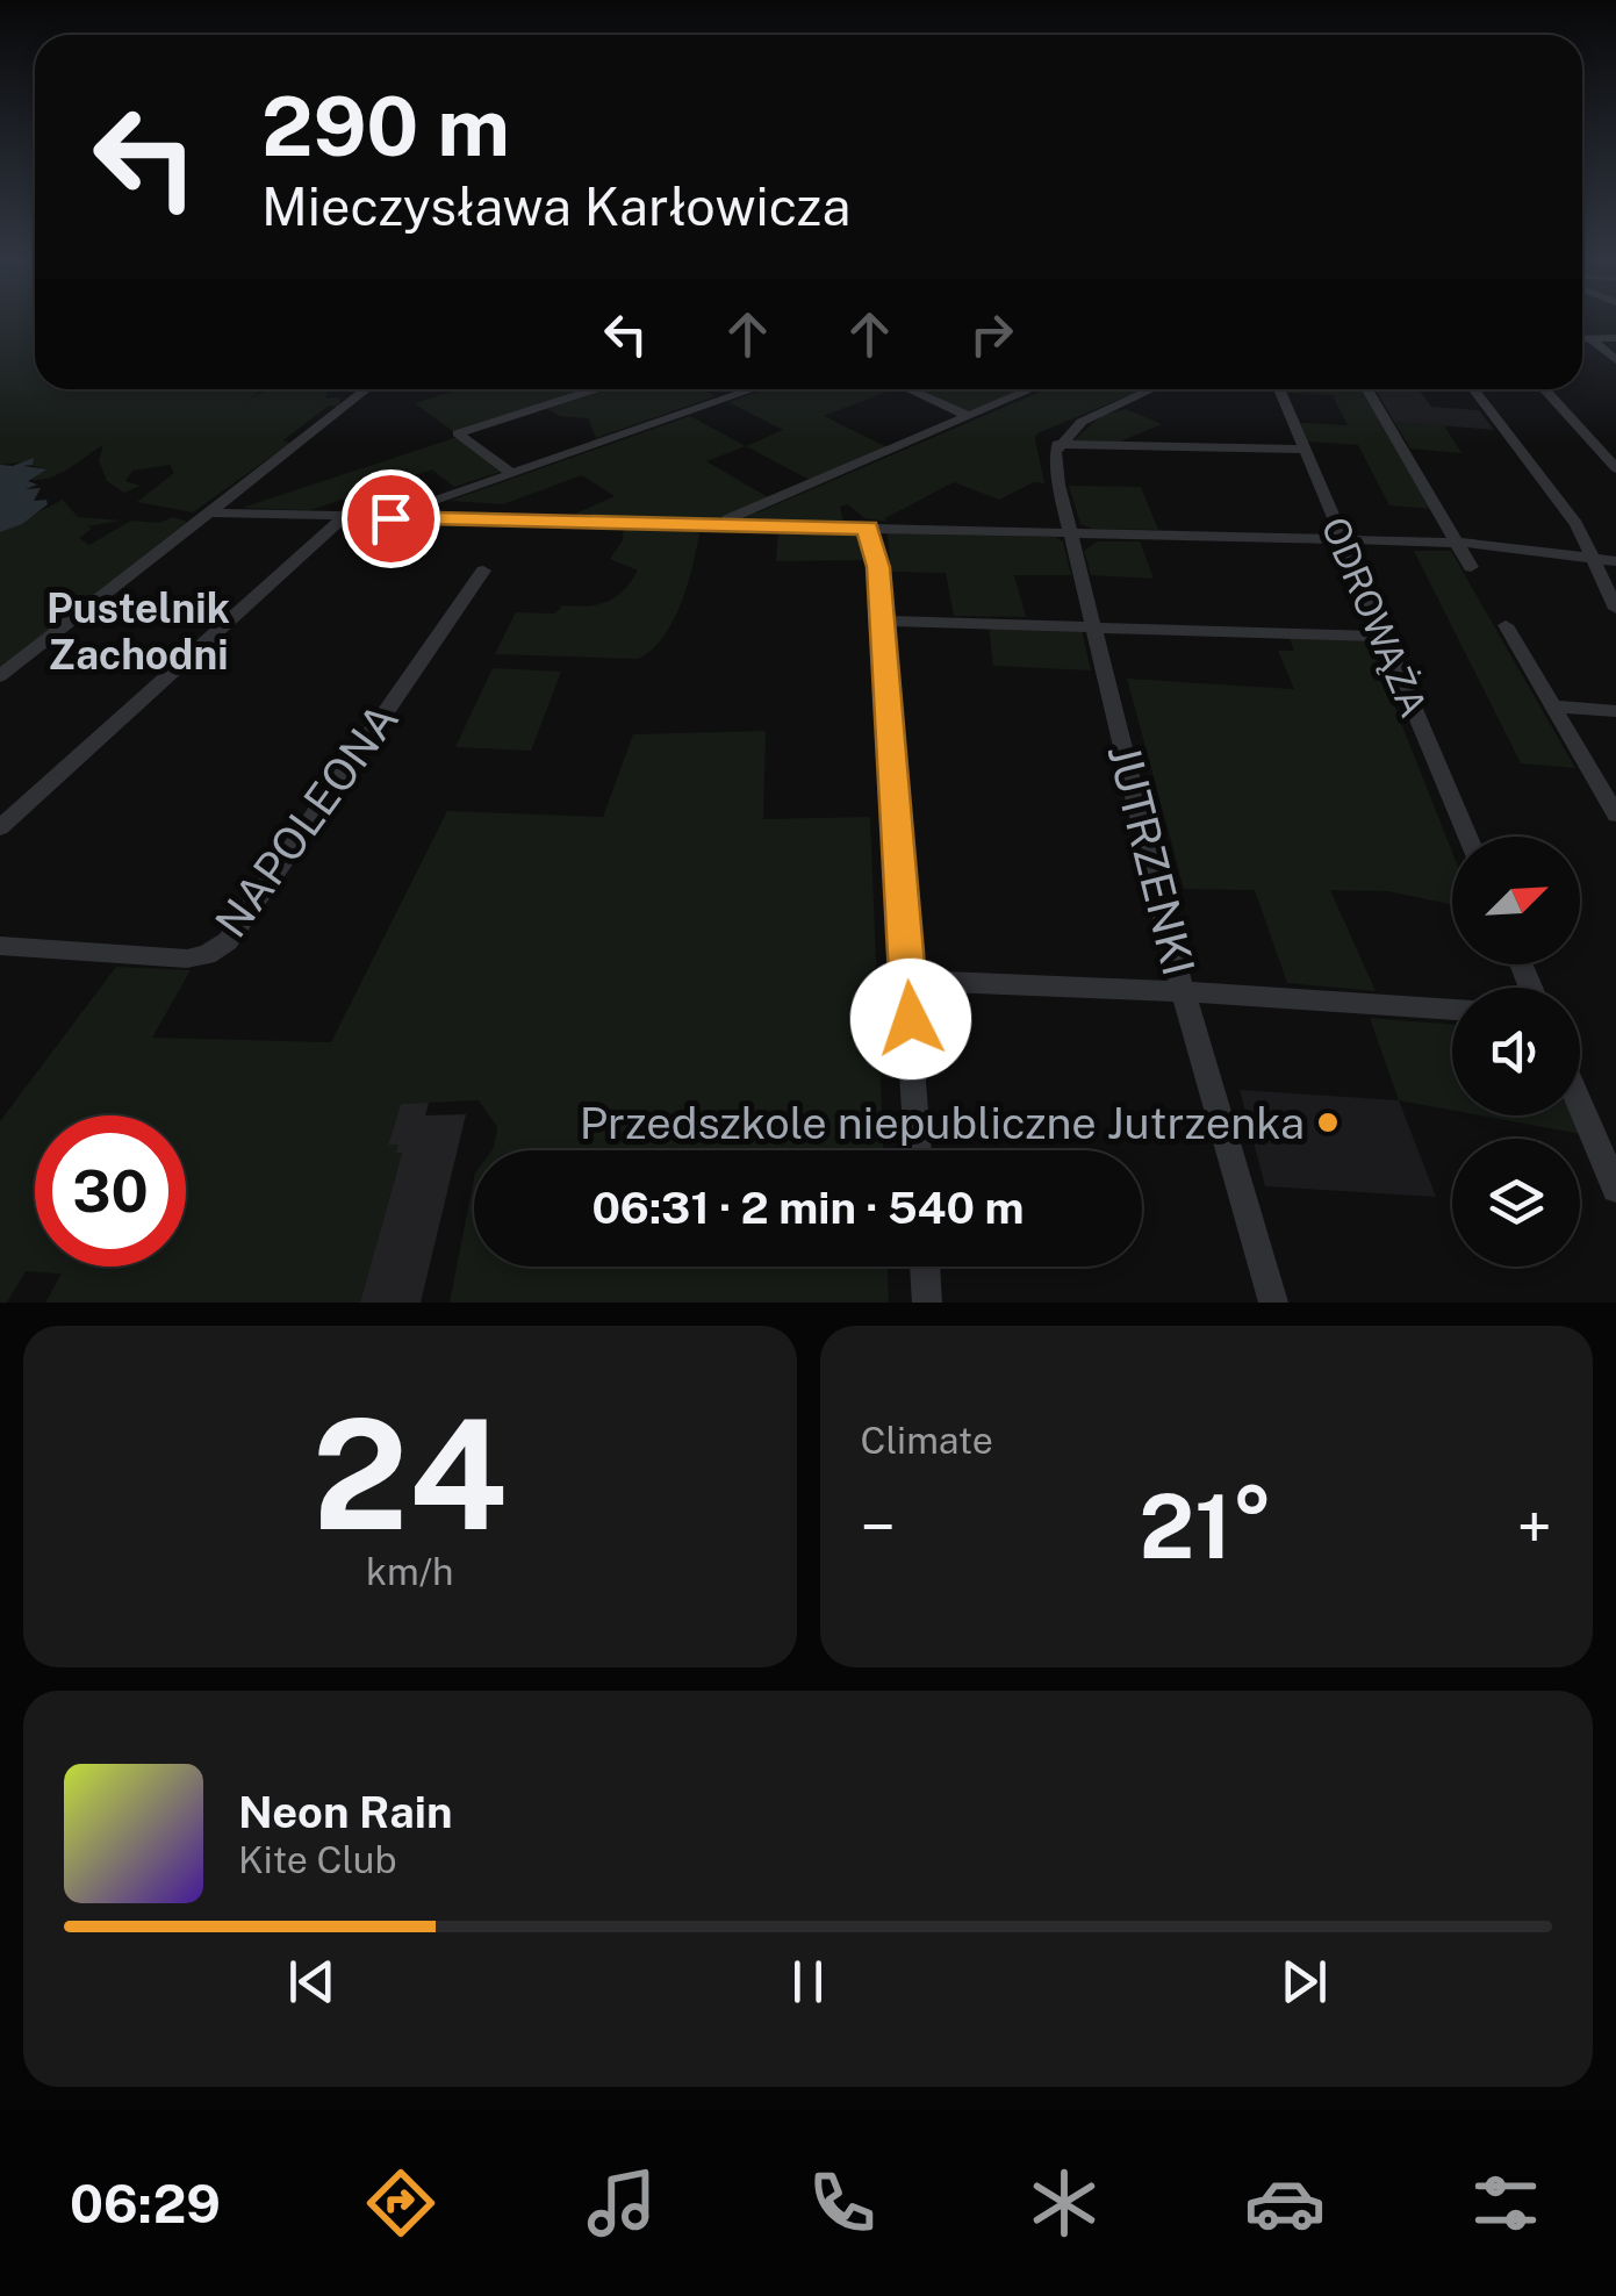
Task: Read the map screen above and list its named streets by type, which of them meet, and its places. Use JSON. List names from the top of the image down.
{
  "streets": {
    "street": ["ODROWĄŻA", "NAPOLEONA", "JUTRZENKI"]
  },
  "districts": ["Pustelnik Zachodni"],
  "places": ["Przedszkole niepubliczne Jutrzenka"],
  "north": "top right",
  "page": {
    "turn": ["290 m", "Mieczysława Karłowicza"],
    "limit": "30",
    "trip": "06:31 · 2 min · 540 m",
    "tile": [
      ["24", "km/h"],
      "Climate"
    ],
    "heat": ["−", "21°", "+"],
    "song": ["Neon Rain", "Kite Club"],
    "tabs": "06:29"
  }
}
